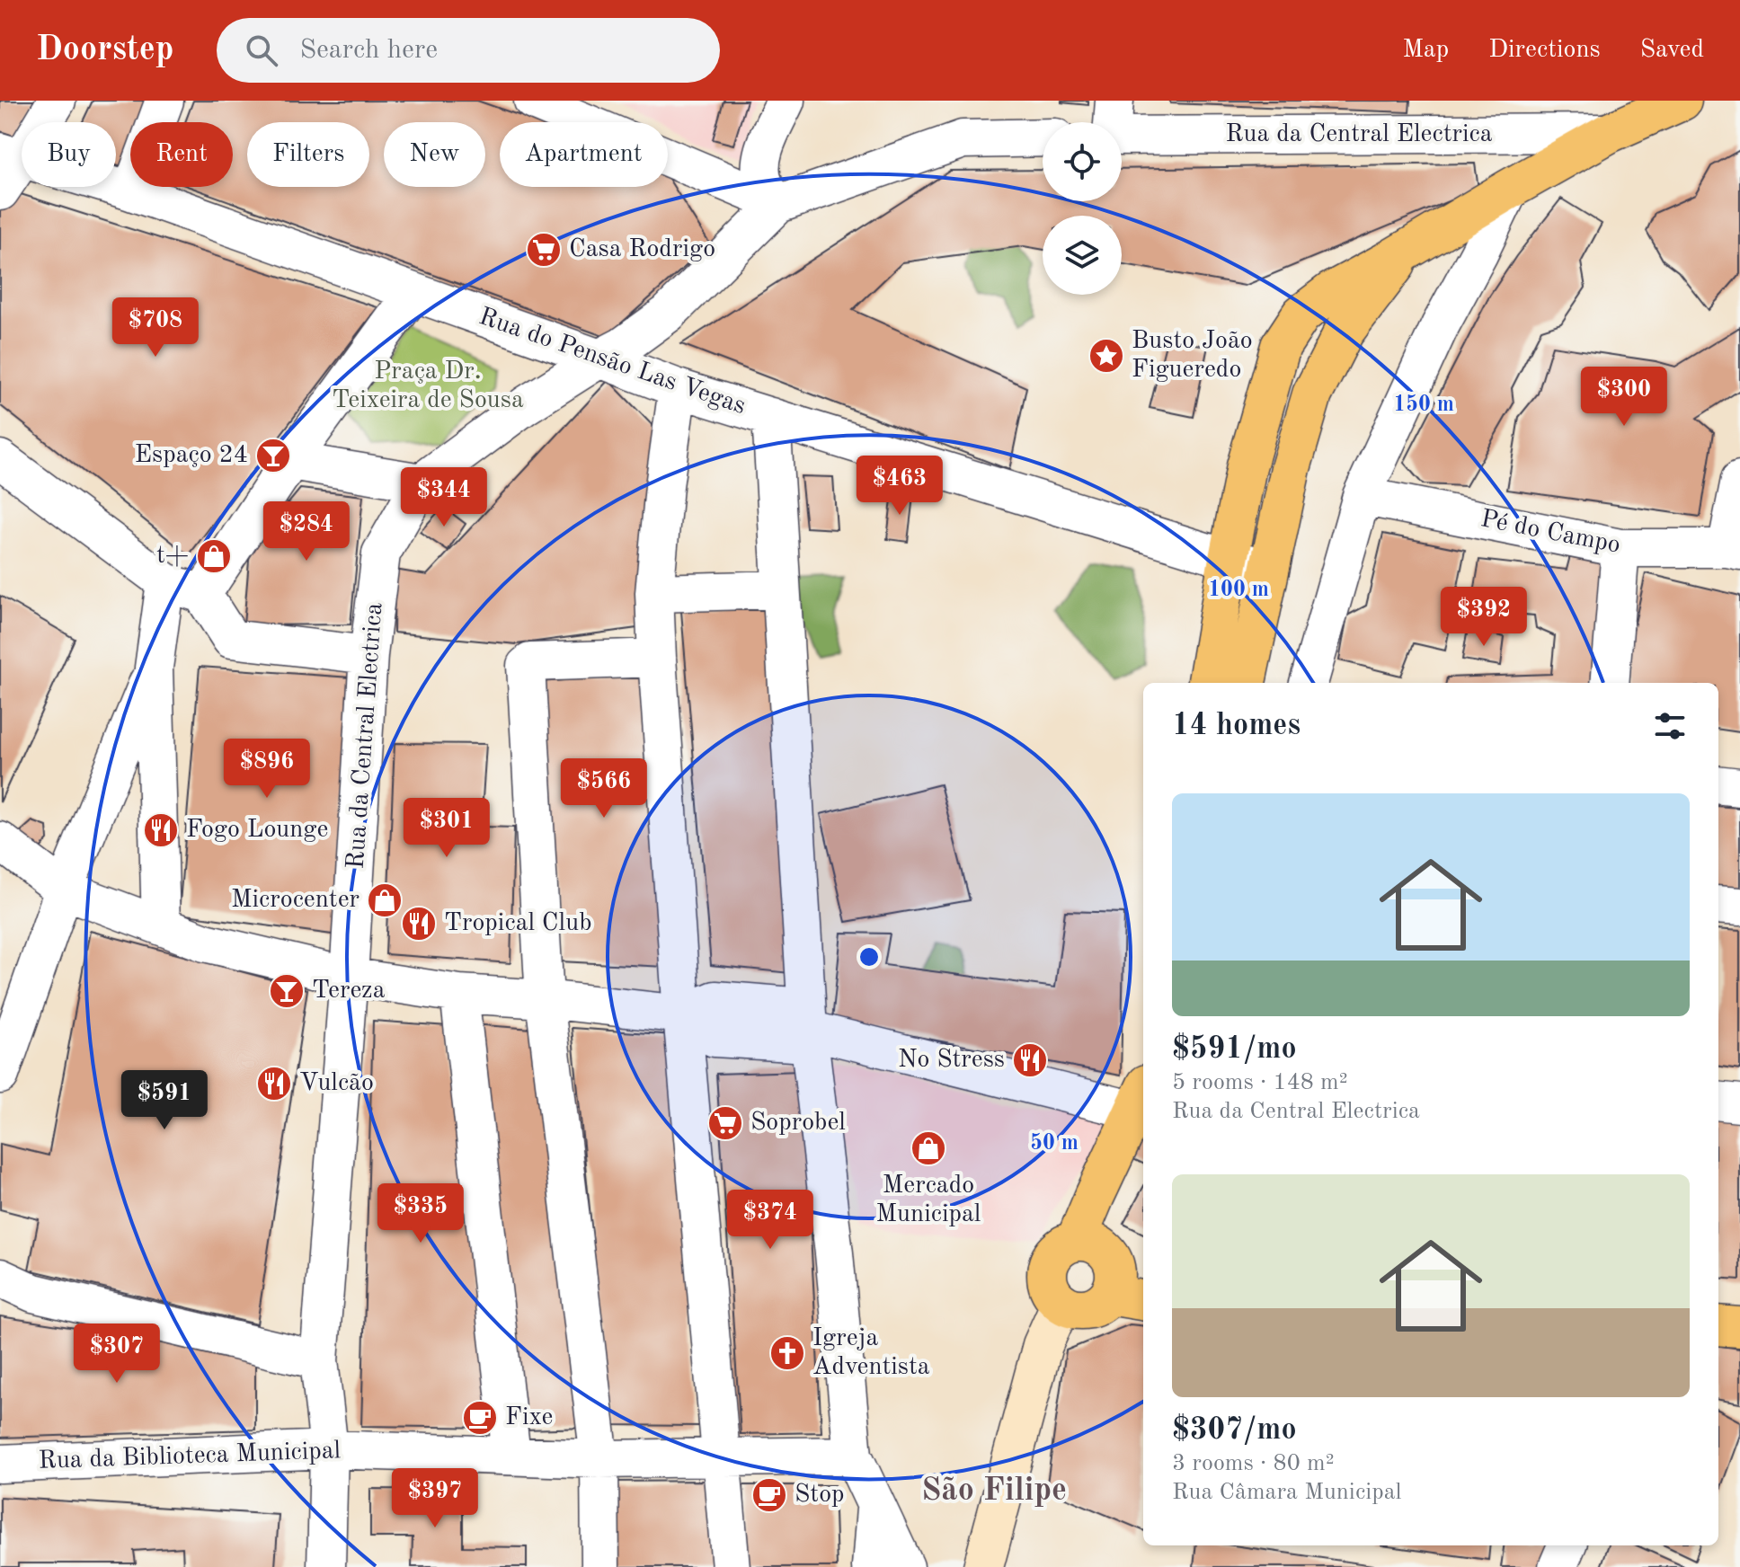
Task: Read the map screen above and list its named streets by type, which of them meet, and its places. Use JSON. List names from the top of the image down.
{
  "streets": {
    "street": [
      "Rua da Central Electrica",
      "Rua do Pensão Las Vegas",
      "Pé do Campo",
      "Rua da Biblioteca Municipal"
    ]
  },
  "crossings": [
    ["Rua da Central Electrica", "Rua do Pensão Las Vegas"],
    ["Rua da Central Electrica", "Rua da Biblioteca Municipal"]
  ],
  "districts": ["São Filipe"],
  "parks": ["Praça Dr. Teixeira de Sousa"],
  "places": {
    "supermarket": ["Casa Rodrigo", "Soprobel"],
    "place": ["Busto João Figueredo"],
    "bar": ["Espaço 24", "Tereza"],
    "shop": ["t+", "Microcenter", "Mercado Municipal"],
    "restaurant": [
      "Fogo Lounge",
      "Tropical Club",
      "No Stress",
      "Vulcão"
    ],
    "church": ["Igreja Adventista"],
    "cafe": ["Fixe", "Stop"]
  },
  "page": {
    "header": "Doorstep",
    "search": "Search here",
    "nav": ["Map", "Directions", "Saved"],
    "chip": [
      "Buy",
      "Rent",
      "Filters",
      "New",
      "Apartment"
    ],
    "price": [
      "$708",
      "$300",
      "$463",
      "$344",
      "$284",
      "$392",
      "$896",
      "$566",
      "$301",
      "$591",
      "$335",
      "$374",
      "$307",
      "$397"
    ],
    "heading": "14 homes",
    "list": [
      {
        "name": "$591/mo",
        "note": "5 rooms · 148 m² · Rua da Central Electrica"
      },
      {
        "name": "$307/mo",
        "note": "3 rooms · 80 m² · Rua Câmara Municipal"
      }
    ]
  },
  "rings": ["150 m", "100 m", "50 m"]
}
